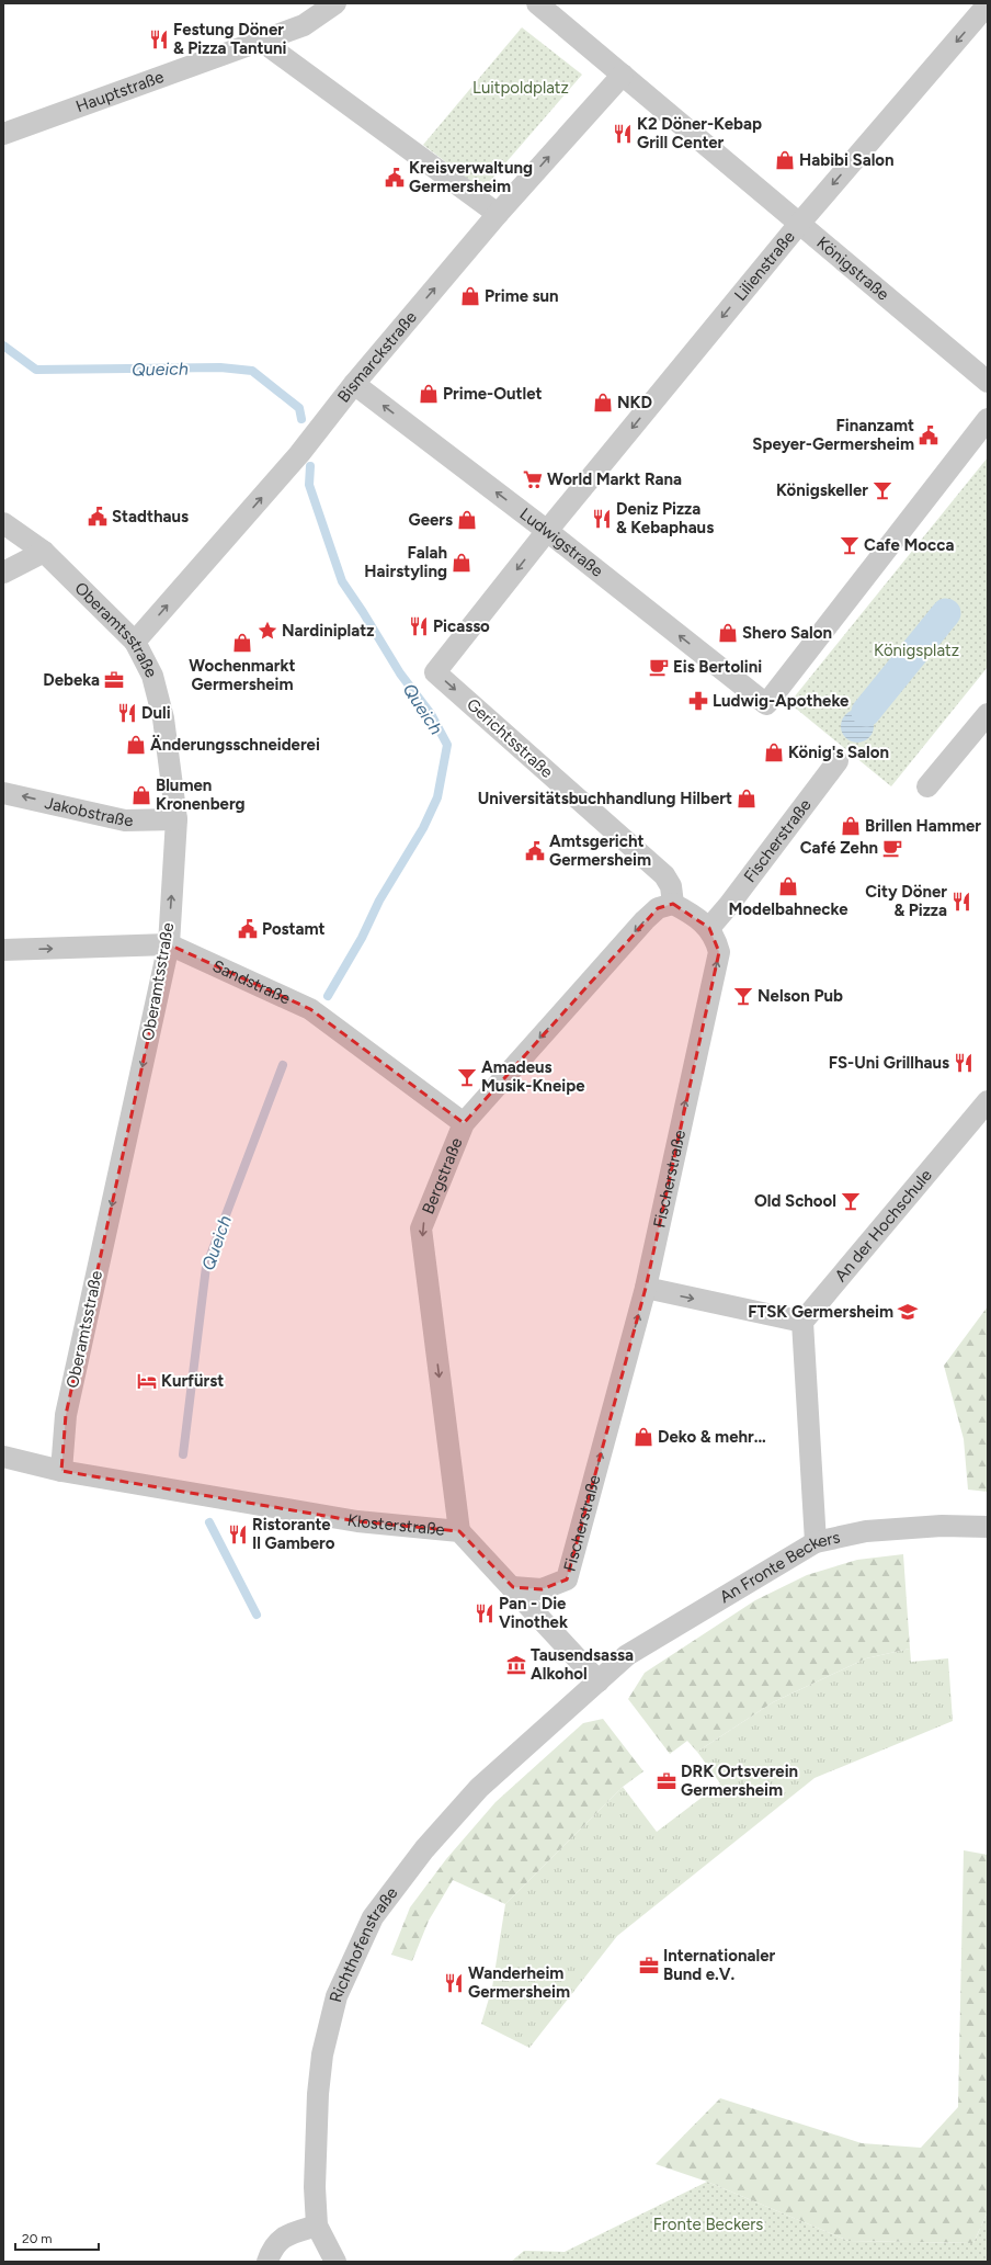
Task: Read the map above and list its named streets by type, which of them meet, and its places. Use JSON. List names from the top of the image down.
{
  "streets": {
    "street": [
      "Hauptstraße",
      "Lilienstraße",
      "Königstraße",
      "Bismarckstraße",
      "Ludwigstraße",
      "Oberamtsstraße",
      "Gerichtsstraße",
      "Jakobstraße",
      "Fischerstraße",
      "Sandstraße",
      "Bergstraße",
      "An der Hochschule",
      "Klosterstraße",
      "An Fronte Beckers",
      "Richthofenstraße"
    ]
  },
  "crossings": [
    ["Lilienstraße", "Königstraße"],
    ["Lilienstraße", "Ludwigstraße"],
    ["Lilienstraße", "Gerichtsstraße"],
    ["Königstraße", "Bismarckstraße"],
    ["Bismarckstraße", "Ludwigstraße"],
    ["Bismarckstraße", "Oberamtsstraße"],
    ["Ludwigstraße", "Gerichtsstraße"],
    ["Oberamtsstraße", "Jakobstraße"],
    ["Oberamtsstraße", "Sandstraße"],
    ["Oberamtsstraße", "Klosterstraße"],
    ["Gerichtsstraße", "Bergstraße"],
    ["Fischerstraße", "Klosterstraße"],
    ["Sandstraße", "Bergstraße"],
    ["Bergstraße", "Klosterstraße"],
    ["Klosterstraße", "An Fronte Beckers"],
    ["Klosterstraße", "Richthofenstraße"],
    ["An Fronte Beckers", "Richthofenstraße"]
  ],
  "one_way": [
    "Lilienstraße",
    "Bismarckstraße",
    "Jakobstraße",
    "Fischerstraße",
    "Bergstraße"
  ],
  "water": ["Queich"],
  "parks": ["Luitpoldplatz", "Königsplatz", "Fronte Beckers"],
  "places": {
    "restaurant": [
      "Festung Döner & Pizza Tantuni",
      "K2 Döner-Kebap Grill Center",
      "Deniz Pizza & Kebaphaus",
      "Picasso",
      "Duli",
      "City Döner & Pizza",
      "FS-Uni Grillhaus",
      "Ristorante Il Gambero",
      "Pan - Die Vinothek",
      "Wanderheim Germersheim"
    ],
    "shop": [
      "Habibi Salon",
      "Prime sun",
      "Prime-Outlet",
      "NKD",
      "Geers",
      "Falah Hairstyling",
      "Shero Salon",
      "Wochenmarkt Germersheim",
      "Änderungsschneiderei",
      "König's Salon",
      "Blumen Kronenberg",
      "Universitätsbuchhandlung Hilbert",
      "Brillen Hammer",
      "Modelbahnecke",
      "Deko & mehr..."
    ],
    "public building": [
      "Kreisverwaltung Germersheim",
      "Finanzamt Speyer-Germersheim",
      "Stadthaus",
      "Amtsgericht Germersheim",
      "Postamt"
    ],
    "supermarket": ["World Markt Rana"],
    "bar": [
      "Königskeller",
      "Cafe Mocca",
      "Nelson Pub",
      "Amadeus Musik-Kneipe",
      "Old School"
    ],
    "place": ["Nardiniplatz"],
    "cafe": ["Eis Bertolini", "Café Zehn"],
    "office": ["Debeka", "DRK Ortsverein Germersheim", "Internationaler Bund e.V."],
    "pharmacy": ["Ludwig-Apotheke"],
    "school or university": ["FTSK Germersheim"],
    "hotel": ["Kurfürst"],
    "museum": ["Tausendsassa Alkohol"]
  },
  "scale_bar": "20 m"
}
